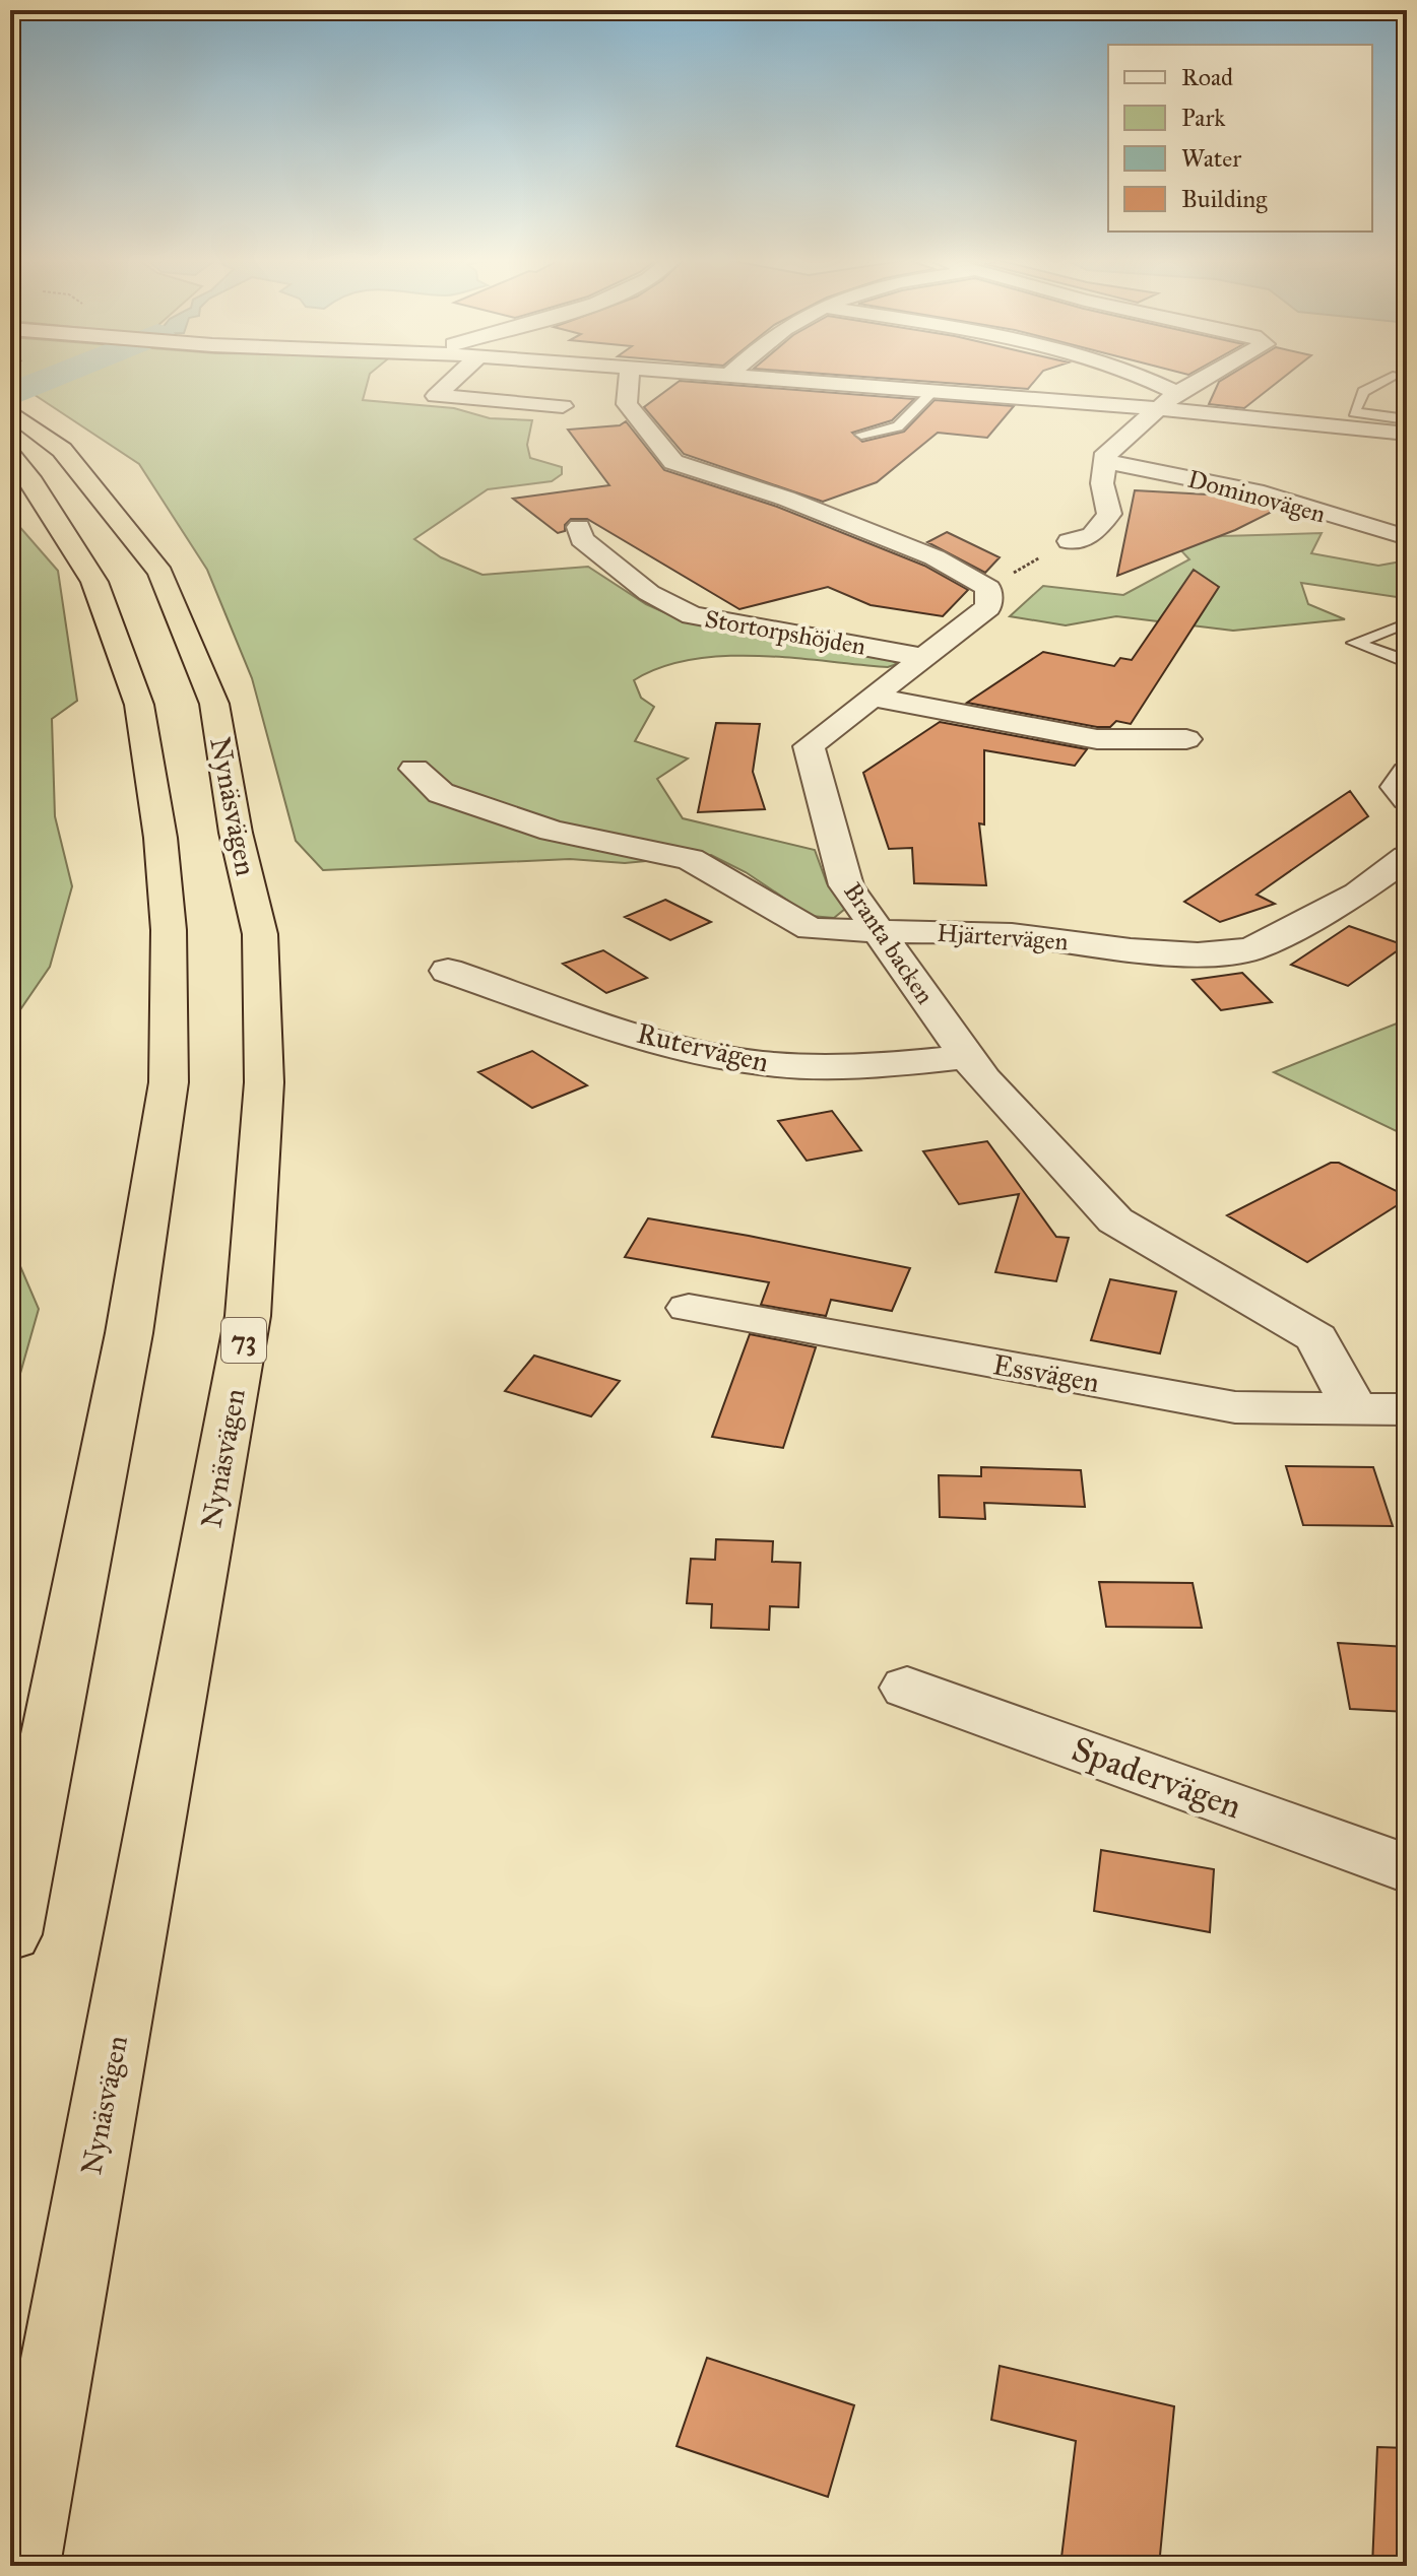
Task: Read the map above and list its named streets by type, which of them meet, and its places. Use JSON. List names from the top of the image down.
{
  "streets": {
    "highway": ["Nynäsvägen", "73"],
    "street": [
      "Dominovägen",
      "Stortorpshöjden",
      "Hjärtervägen",
      "Branta backen",
      "Rutervägen",
      "Essvägen",
      "Spadervägen"
    ]
  },
  "crossings": [
    ["Stortorpshöjden", "Branta backen"],
    ["Hjärtervägen", "Branta backen"],
    ["Branta backen", "Rutervägen"],
    ["Branta backen", "Essvägen"]
  ],
  "legend": [
    "Road",
    "Park",
    "Water",
    "Building"
  ]
}
